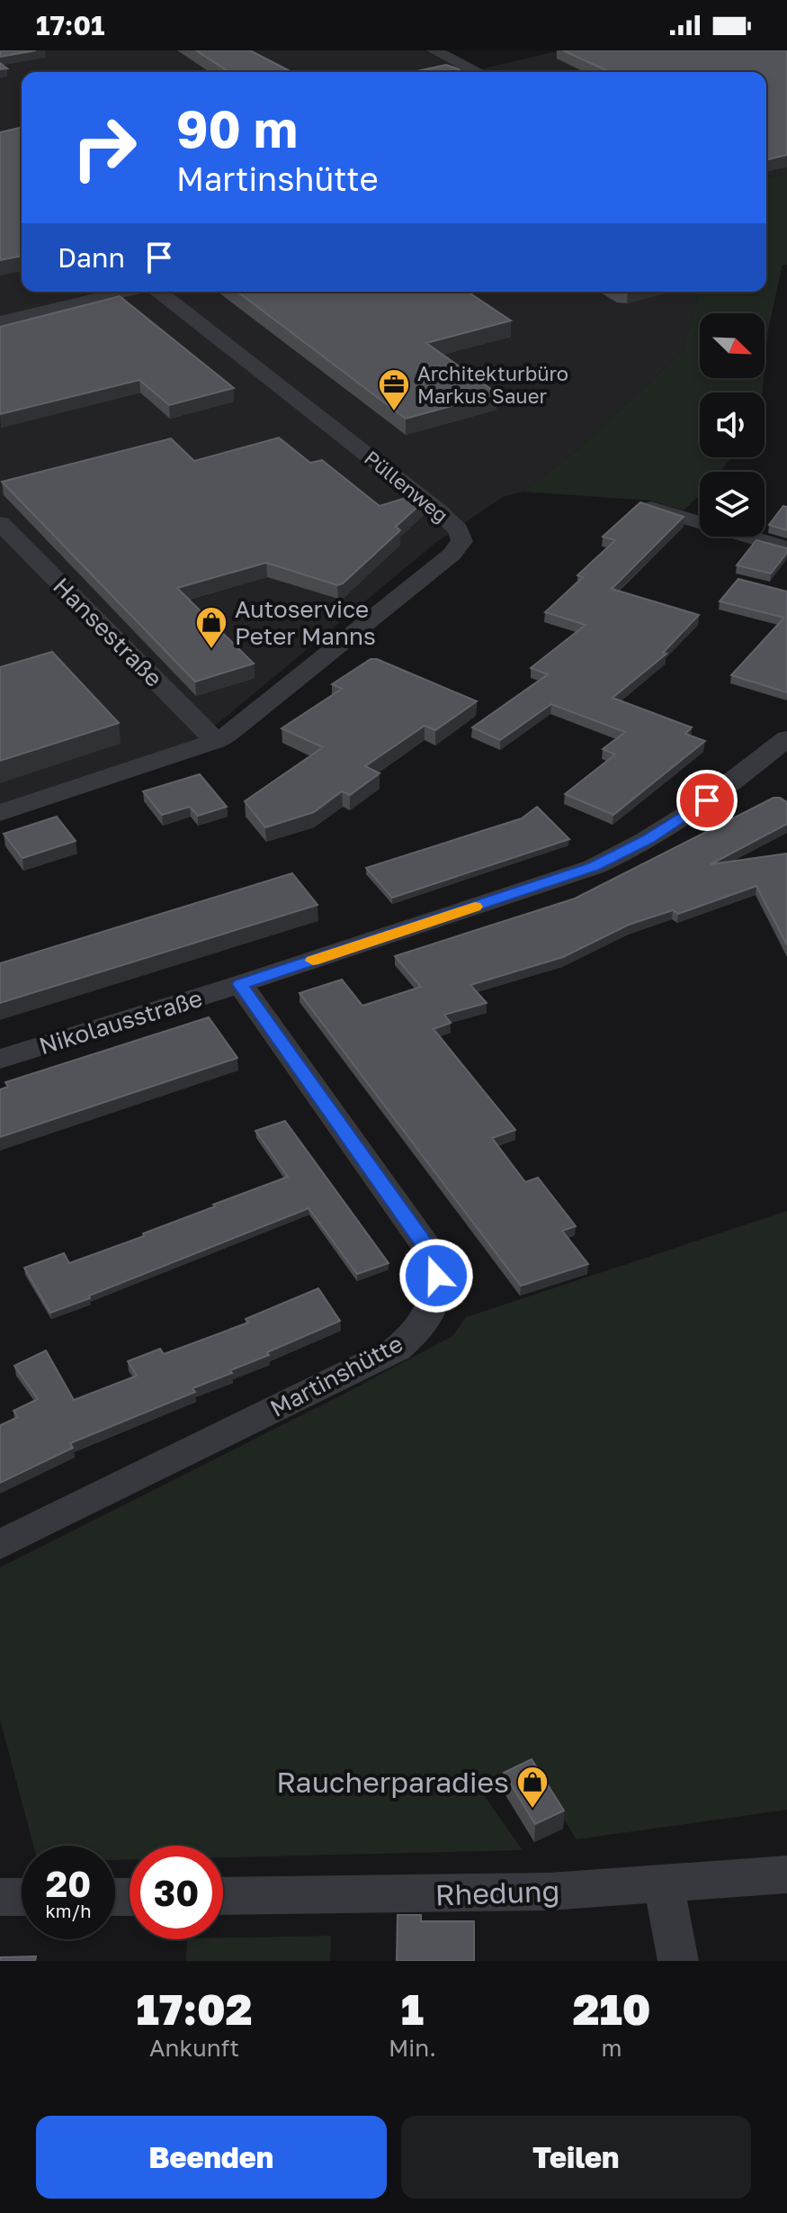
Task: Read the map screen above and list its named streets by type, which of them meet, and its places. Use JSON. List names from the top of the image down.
{
  "streets": {
    "street": [
      "Püllenweg",
      "Hansestraße",
      "Nikolausstraße",
      "Martinshütte",
      "Rhedung"
    ]
  },
  "crossings": [
    ["Püllenweg", "Hansestraße"],
    ["Nikolausstraße", "Martinshütte"]
  ],
  "places": {
    "office": ["Architekturbüro Markus Sauer"],
    "shop": ["Autoservice Peter Manns", "Raucherparadies"]
  },
  "north": "bottom right",
  "page": {
    "status": "17:01",
    "turn": ["90 m", "Martinshütte"],
    "then": "Dann",
    "speed": "20 km/h",
    "limit": "30",
    "eta": [
      "17:02",
      "Ankunft",
      "1",
      "Min.",
      "210",
      "m"
    ],
    "buttons": ["Beenden", "Teilen"]
  }
}
